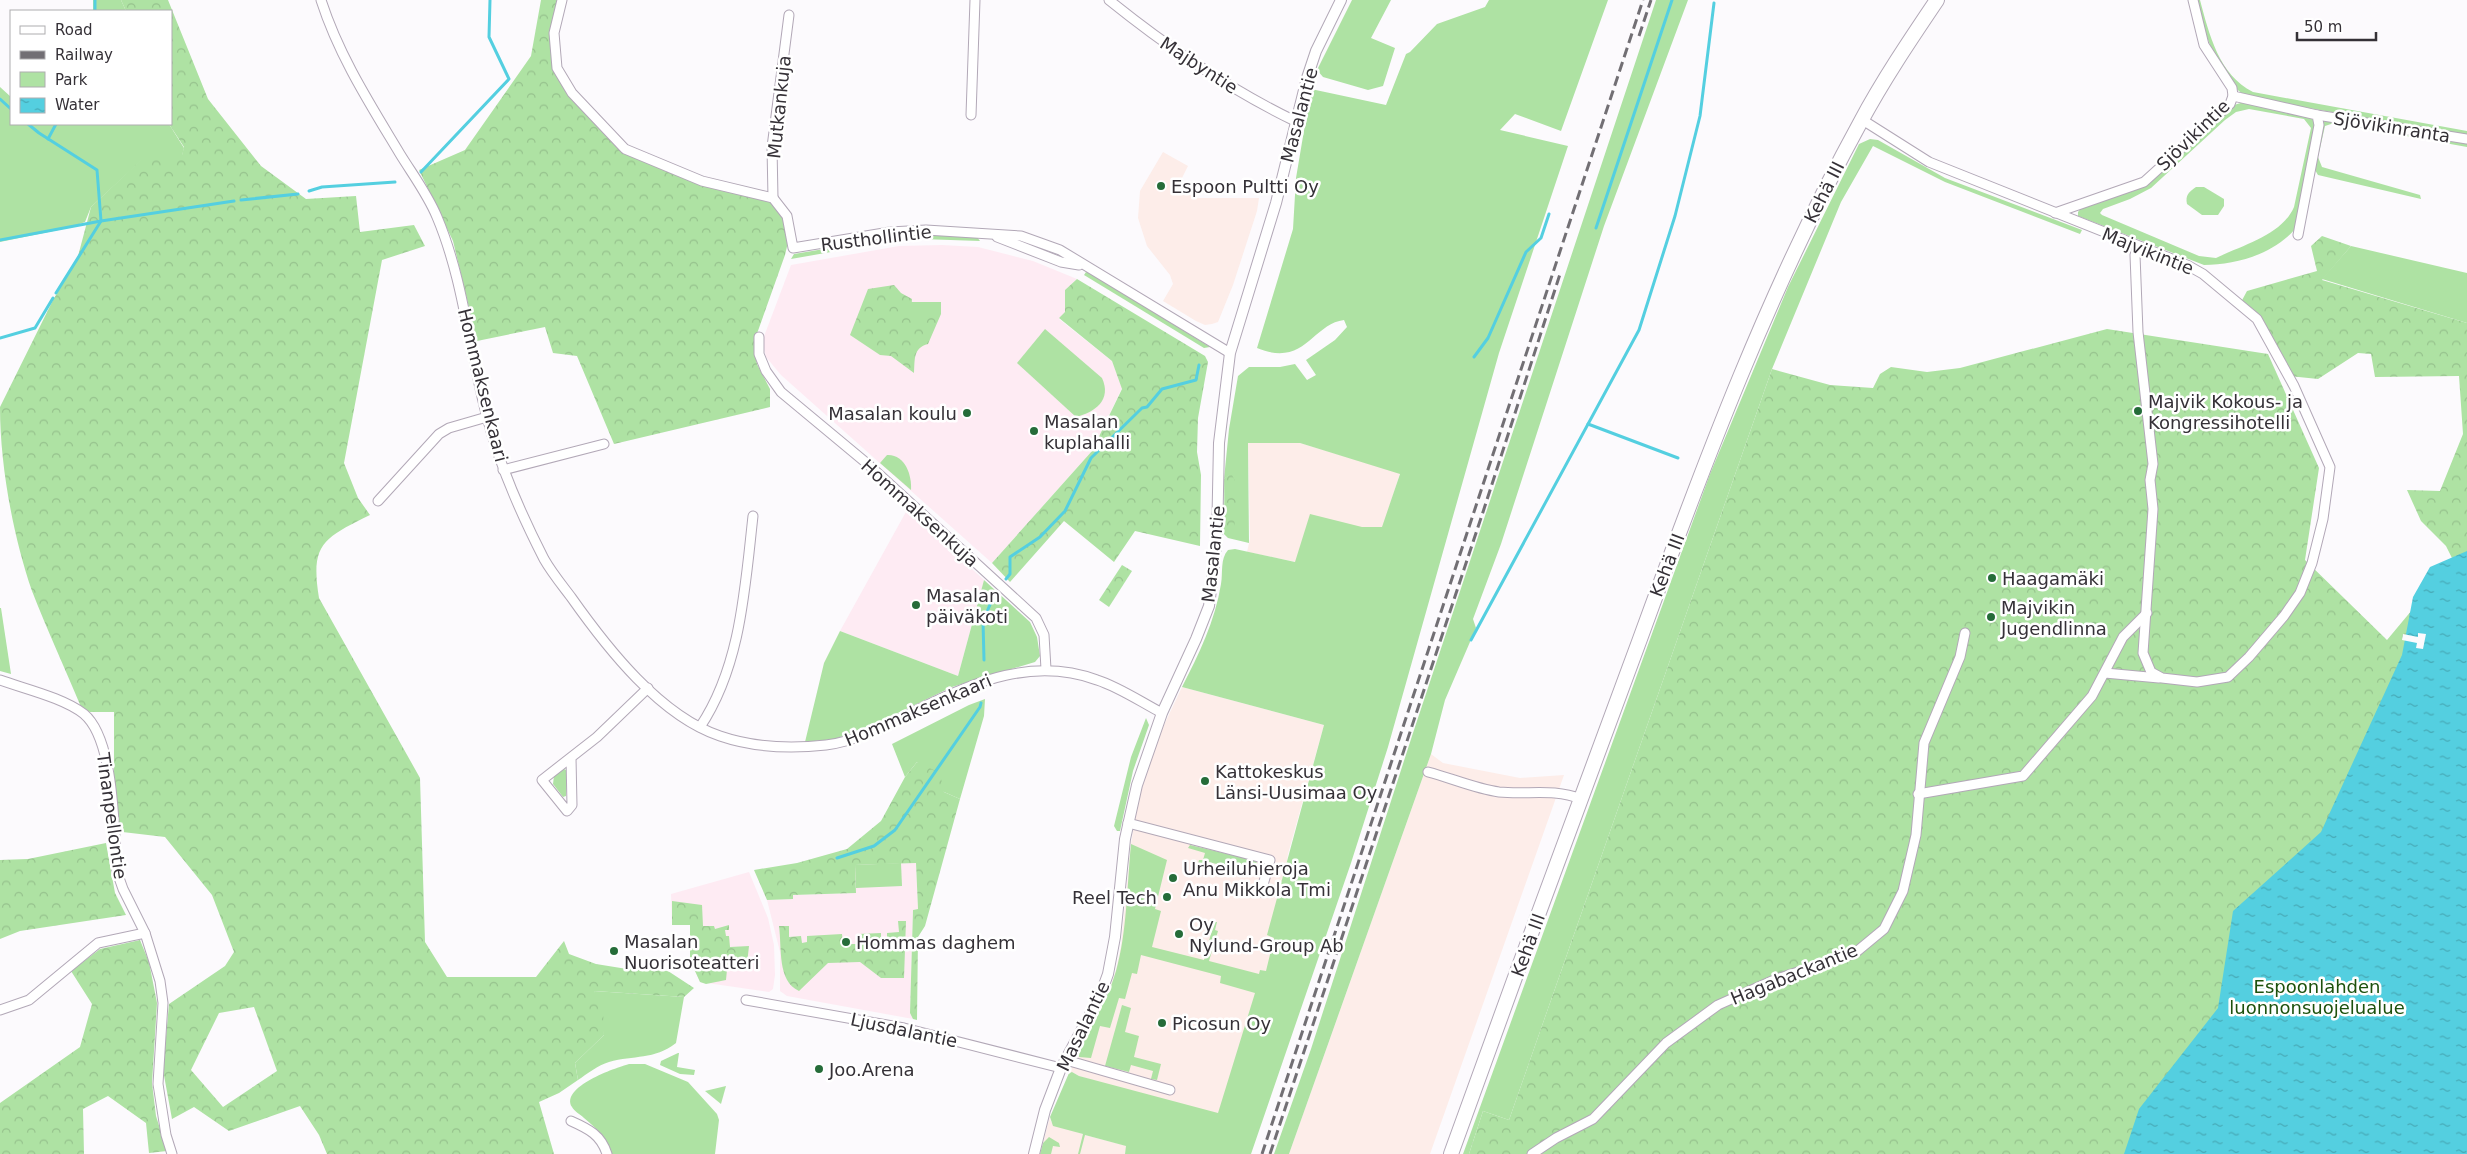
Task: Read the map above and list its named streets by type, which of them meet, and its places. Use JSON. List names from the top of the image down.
{
  "streets": {
    "highway": ["Kehä III"],
    "street": [
      "Majbyntie",
      "Mutkankuja",
      "Masalantie",
      "Sjövikinranta",
      "Sjövikintie",
      "Rusthollintie",
      "Majvikintie",
      "Hommaksenkaari",
      "Hommaksenkuja",
      "Tinanpellontie",
      "Hagabackantie",
      "Ljusdalantie"
    ]
  },
  "crossings": [
    ["Majbyntie", "Masalantie"],
    ["Mutkankuja", "Rusthollintie"],
    ["Masalantie", "Rusthollintie"],
    ["Masalantie", "Ljusdalantie"],
    ["Sjövikinranta", "Sjövikintie"],
    ["Sjövikintie", "Majvikintie"],
    ["Kehä III", "Majvikintie"],
    ["Hommaksenkaari", "Hommaksenkuja"]
  ],
  "parks": ["Espoonlahden luonnonsuojelualue"],
  "places": [
    "Espoon Pultti Oy",
    "Majvik Kokous- ja Kongressihotelli",
    "Masalan koulu",
    "Masalan kuplahalli",
    "Haagamäki",
    "Masalan päiväkoti",
    "Majvikin Jugendlinna",
    "Kattokeskus Länsi-Uusimaa Oy",
    "Urheiluhieroja Anu Mikkola Tmi",
    "Reel Tech",
    "Oy Nylund-Group Ab",
    "Hommas daghem",
    "Masalan Nuorisoteatteri",
    "Picosun Oy",
    "Joo.Arena"
  ],
  "legend": [
    "Road",
    "Railway",
    "Park",
    "Water"
  ],
  "scale_bar": "50 m"
}
